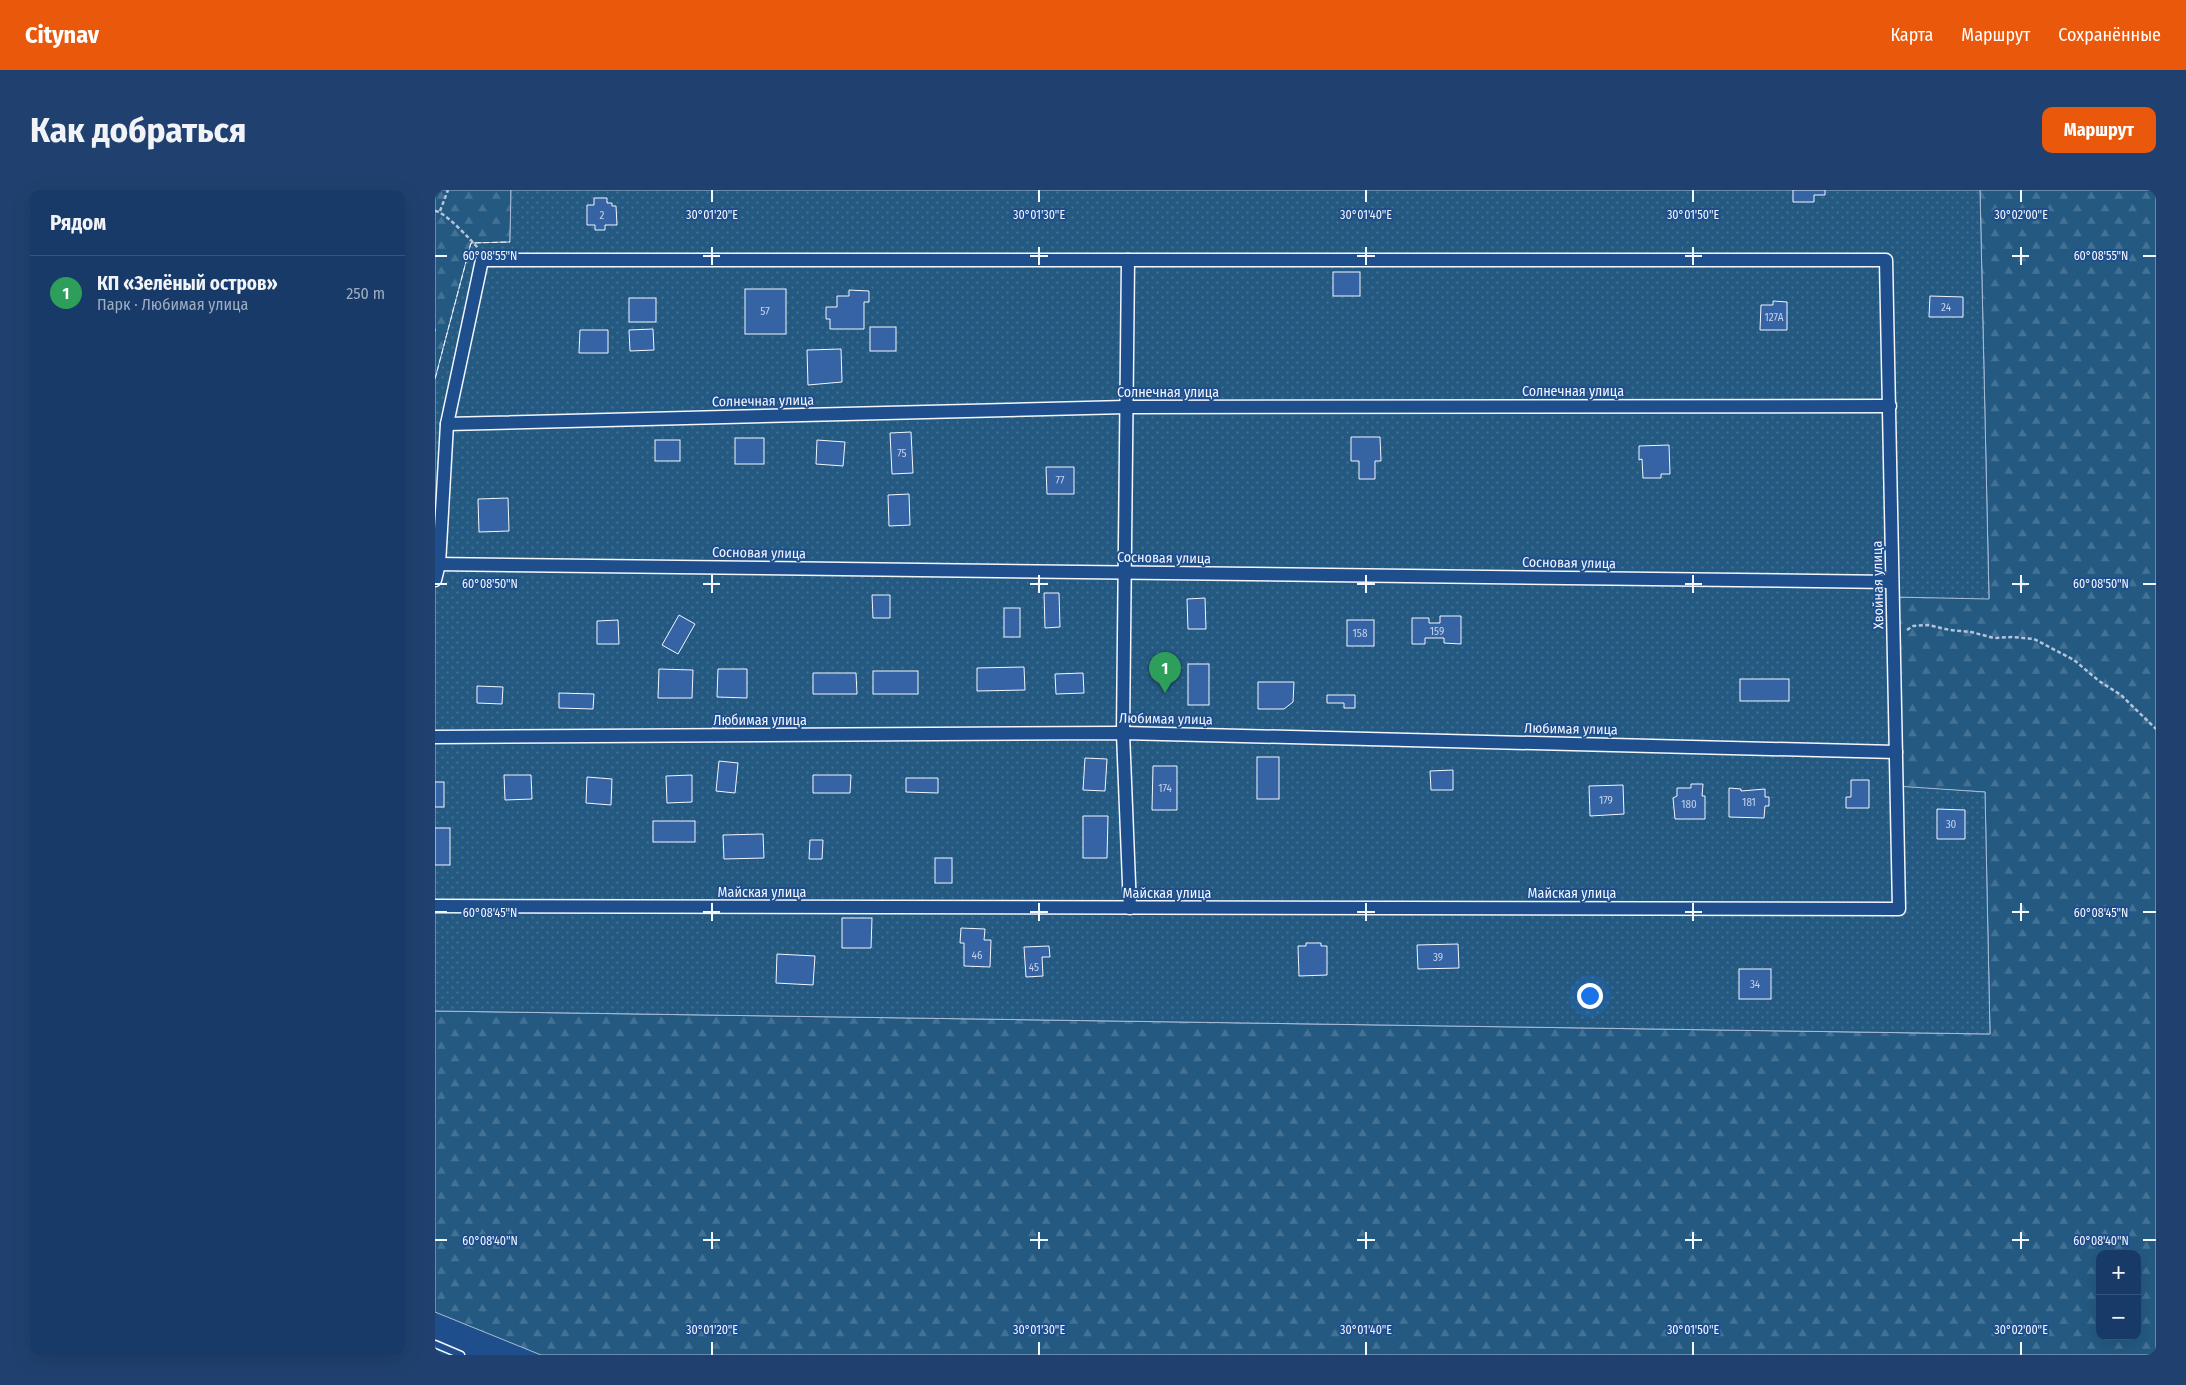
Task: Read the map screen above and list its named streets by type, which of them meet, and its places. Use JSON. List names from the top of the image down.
{
  "streets": {
    "street": [
      "Солнечная улица",
      "Сосновая улица",
      "Хвойная улица",
      "Любимая улица",
      "Майская улица"
    ]
  },
  "crossings": [
    ["Солнечная улица", "Хвойная улица"],
    ["Сосновая улица", "Хвойная улица"],
    ["Хвойная улица", "Любимая улица"],
    ["Хвойная улица", "Майская улица"]
  ],
  "house_numbers": [
    "2",
    "24",
    "57",
    "127А",
    "75",
    "77",
    "159",
    "158",
    "174",
    "179",
    "181",
    "180",
    "30",
    "46",
    "39",
    "45",
    "34"
  ],
  "page": {
    "header": "Citynav",
    "nav": ["Карта", "Маршрут", "Сохранённые"],
    "buttons": "Маршрут",
    "title": "Как добраться",
    "heading": "Рядом",
    "list": [
      {
        "mark": "1",
        "name": "КП «Зелёный остров»",
        "note": "Парк · Любимая улица",
        "value": "250 m"
      }
    ],
    "pins": "1",
    "map_buttons": ["+", "−"]
  },
  "coordinates": [
    "30°01'20\"E",
    "30°01'30\"E",
    "30°01'40\"E",
    "30°01'50\"E",
    "30°02'00\"E",
    "60°08'55\"N",
    "60°08'50\"N",
    "60°08'45\"N",
    "60°08'40\"N"
  ]
}
